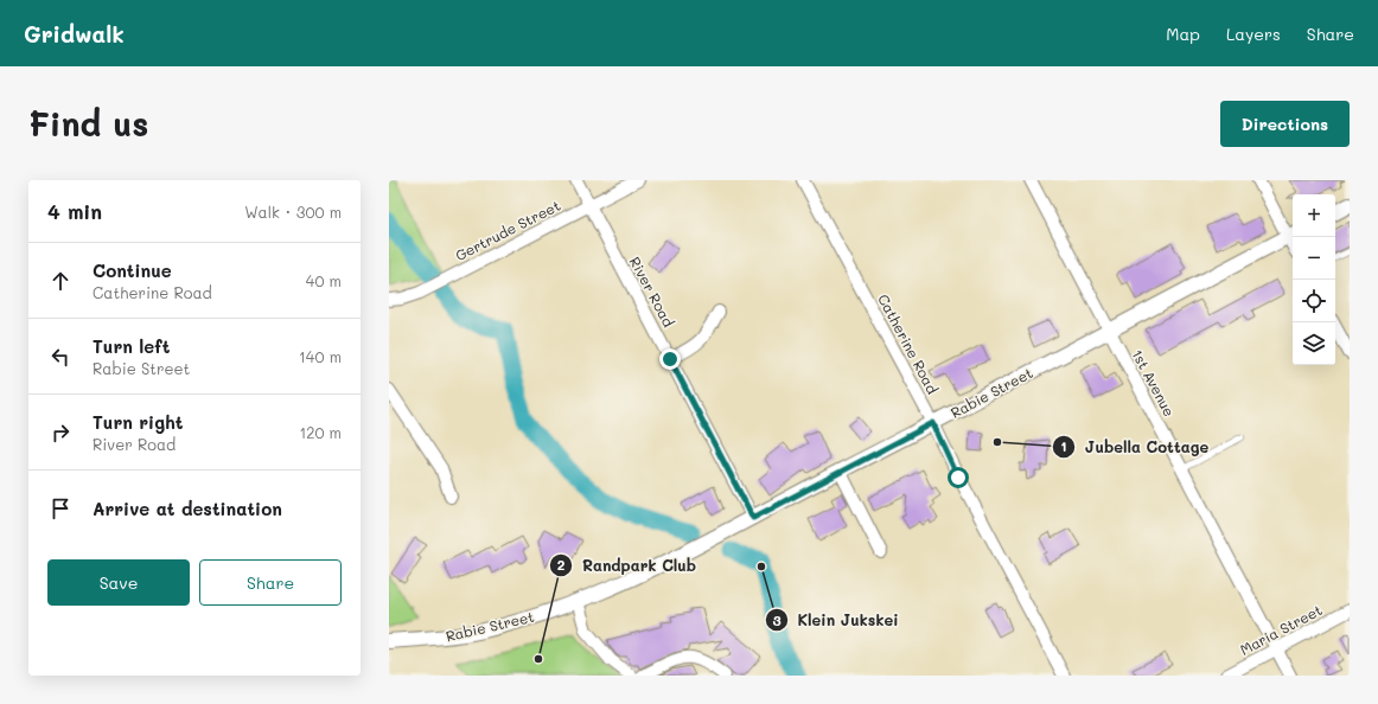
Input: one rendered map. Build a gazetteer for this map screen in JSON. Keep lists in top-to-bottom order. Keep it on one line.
{"streets":{"street":["Gertrude Street","River Road","Catherine Road","1st Avenue","Rabie Street","Maria Street"]},"crossings":[["Gertrude Street","River Road"],["River Road","Rabie Street"],["Catherine Road","Rabie Street"],["1st Avenue","Rabie Street"],["1st Avenue","Maria Street"]],"places":["Jubella Cottage","Klein Jukskei","Randpark Club"],"page":{"header":"Gridwalk","nav":["Map","Layers","Share"],"buttons":["Directions",["Save","Share"]],"title":"Find us","heading":["4 min","Walk · 300 m"],"map_buttons":["+","−"],"list":[["Continue","Catherine Road","40 m"],["Turn left","Rabie Street","140 m"],["Turn right","River Road","120 m"],"Arrive at destination"]}}
